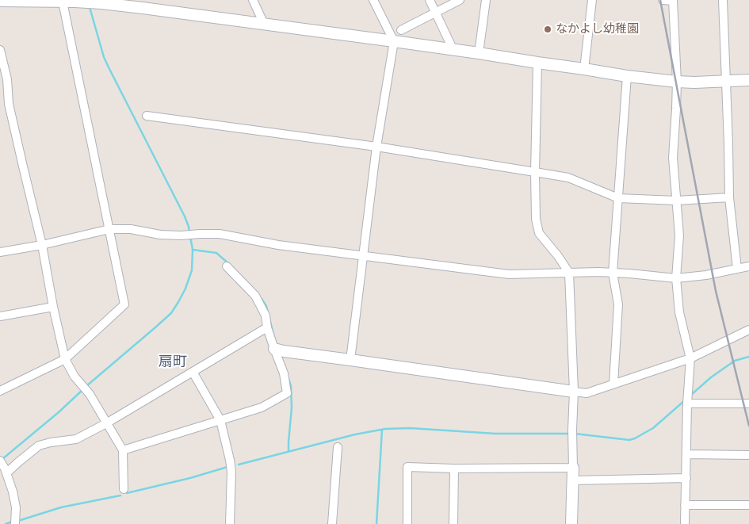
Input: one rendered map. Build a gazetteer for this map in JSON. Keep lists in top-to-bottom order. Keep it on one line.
{"districts":["扇町"],"places":["なかよし幼稚園"]}
